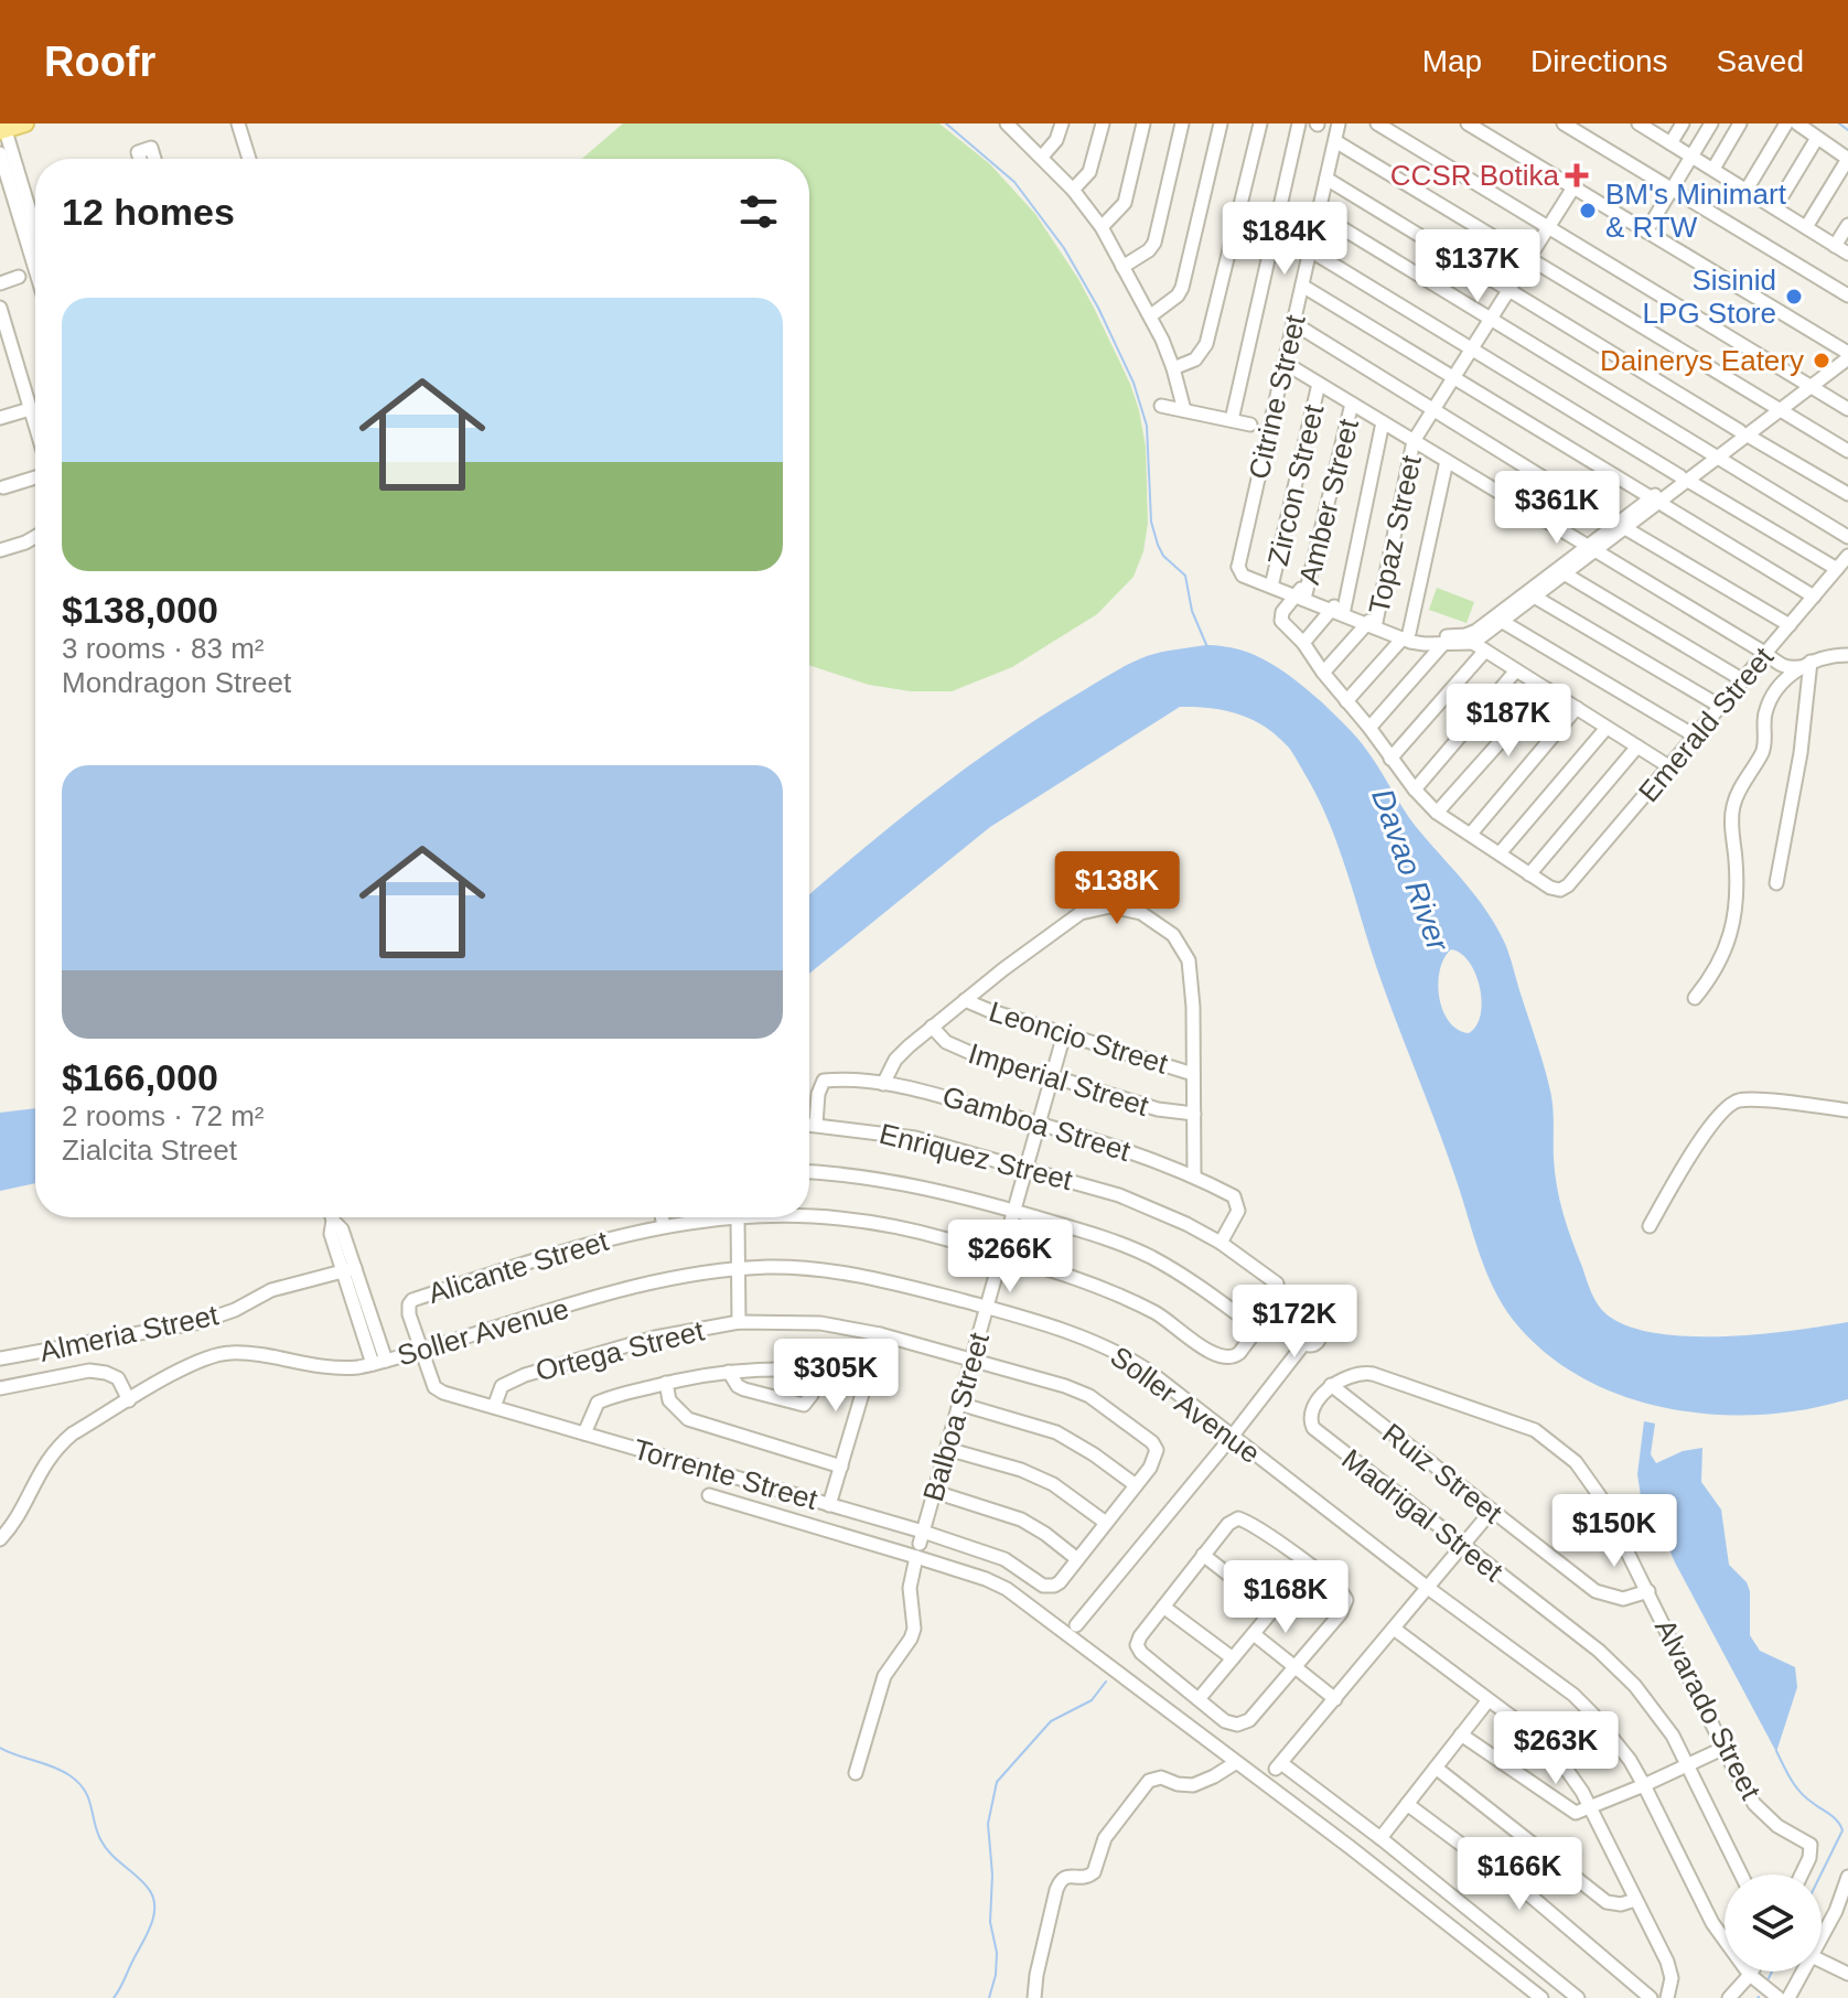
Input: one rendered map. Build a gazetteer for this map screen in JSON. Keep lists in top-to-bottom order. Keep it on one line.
{"streets":{"street":["Citrine Street","Zircon Street","Amber Street","Topaz Street","Emerald Street","Leoncio Street","Imperial Street","Gamboa Street","Enriquez Street","Alicante Street","Soller Avenue","Almeria Street","Ortega Street","Balboa Street","Ruiz Street","Torrente Street","Madrigal Street","Alvarado Street"]},"crossings":[["Citrine Street","Zircon Street"],["Leoncio Street","Balboa Street"],["Imperial Street","Balboa Street"],["Gamboa Street","Enriquez Street"],["Gamboa Street","Balboa Street"],["Enriquez Street","Alicante Street"],["Enriquez Street","Balboa Street"],["Alicante Street","Soller Avenue"],["Alicante Street","Balboa Street"],["Alicante Street","Torrente Street"],["Soller Avenue","Balboa Street"],["Soller Avenue","Torrente Street"],["Ortega Street","Balboa Street"],["Ortega Street","Torrente Street"],["Balboa Street","Torrente Street"],["Ruiz Street","Madrigal Street"],["Ruiz Street","Alvarado Street"],["Madrigal Street","Alvarado Street"]],"water":["Davao River"],"places":{"health":["CCSR Botika"],"other":["BM's Minimart & RTW","Sisinid LPG Store","Dainerys Eatery"]},"page":{"header":"Roofr","nav":["Map","Directions","Saved"],"heading":"12 homes","price":["$184K","$137K","$361K","$187K","$138K","$266K","$172K","$305K","$150K","$168K","$263K","$166K"],"list":[{"name":"$138,000","note":"3 rooms · 83 m² · Mondragon Street"},{"name":"$166,000","note":"2 rooms · 72 m² · Zialcita Street"}]}}
